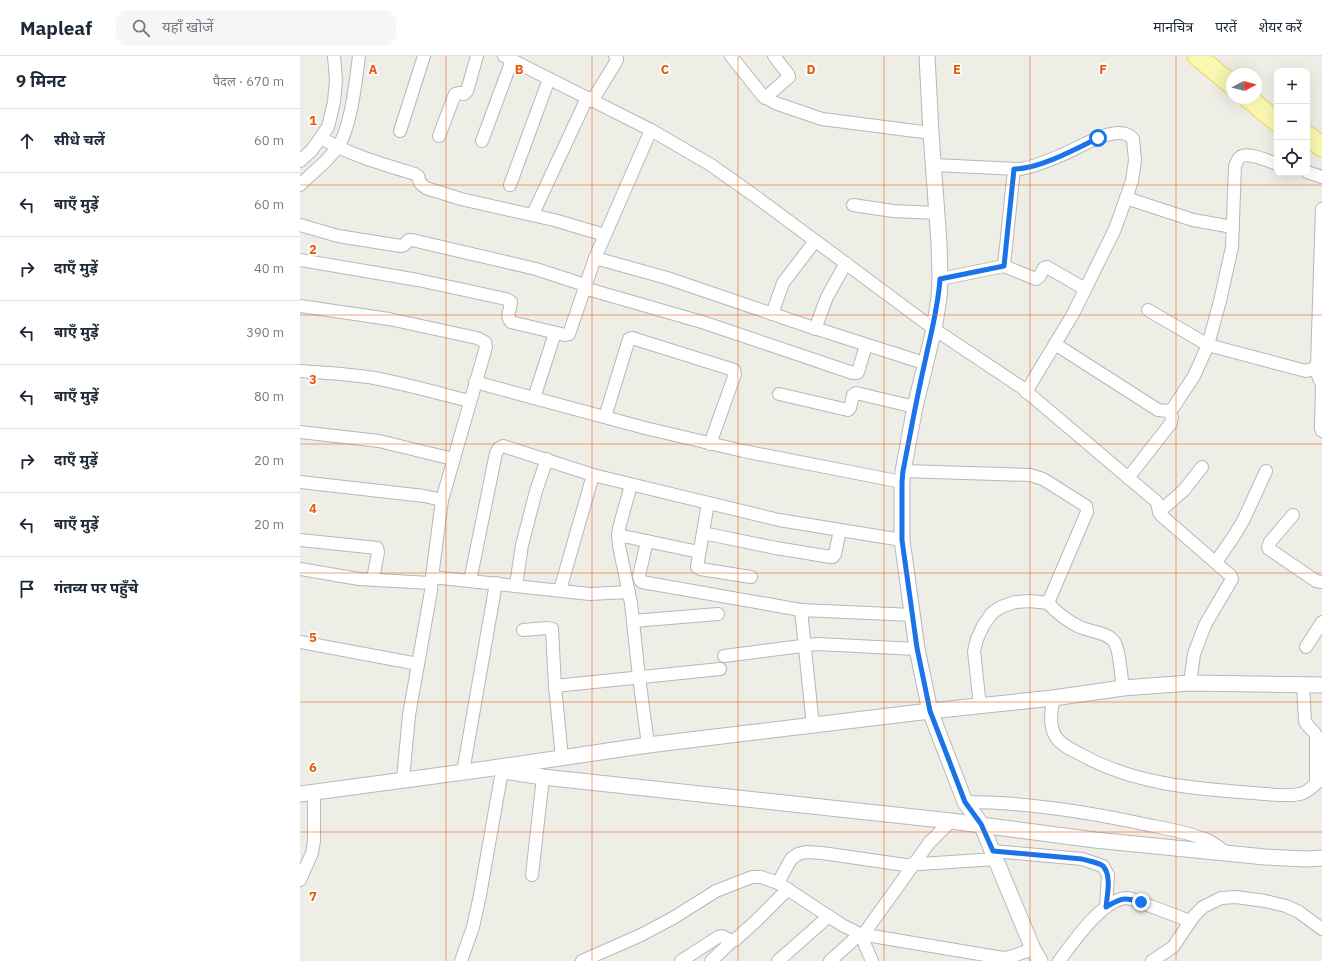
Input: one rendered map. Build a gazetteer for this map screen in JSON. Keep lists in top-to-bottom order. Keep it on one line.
{"north":"right","page":{"header":"Mapleaf","search":"यहाँ खोजें","nav":["मानचित्र","परतें","शेयर करें"],"heading":["9 मिनट","पैदल · 670 m"],"map_buttons":["+","−"],"list":[["सीधे चलें","60 m"],["बाएँ मुड़ें","60 m"],["दाएँ मुड़ें","40 m"],["बाएँ मुड़ें","390 m"],["बाएँ मुड़ें","80 m"],["दाएँ मुड़ें","20 m"],["बाएँ मुड़ें","20 m"],"गंतव्य पर पहुँचे"]},"grid":{"columns":["A","B","C","D","E","F"],"rows":["1","2","3","4","5","6","7"]}}
